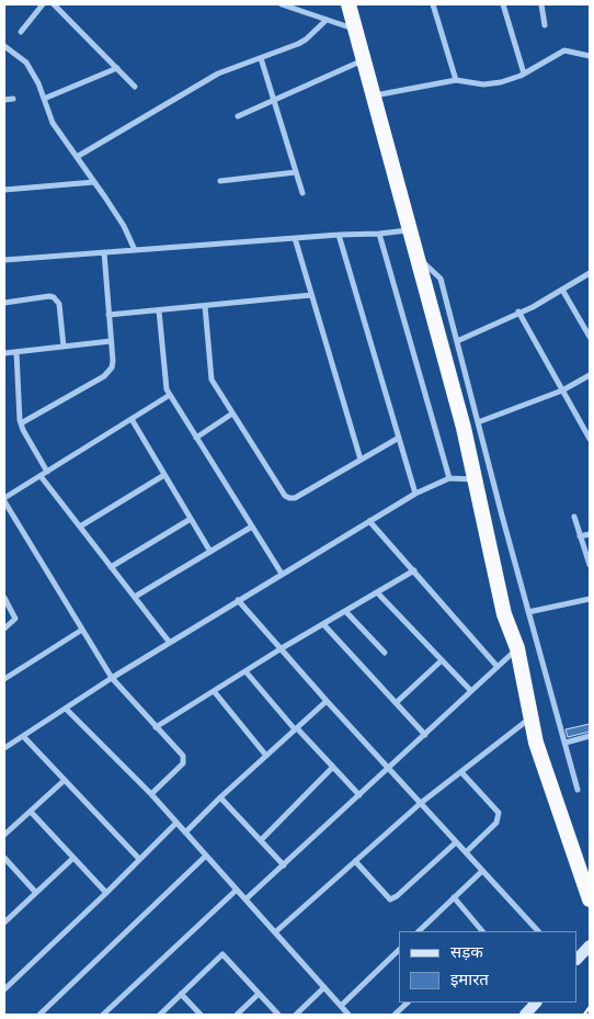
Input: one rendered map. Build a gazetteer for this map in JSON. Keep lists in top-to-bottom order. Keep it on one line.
{"legend":["सड़क","इमारत"]}
